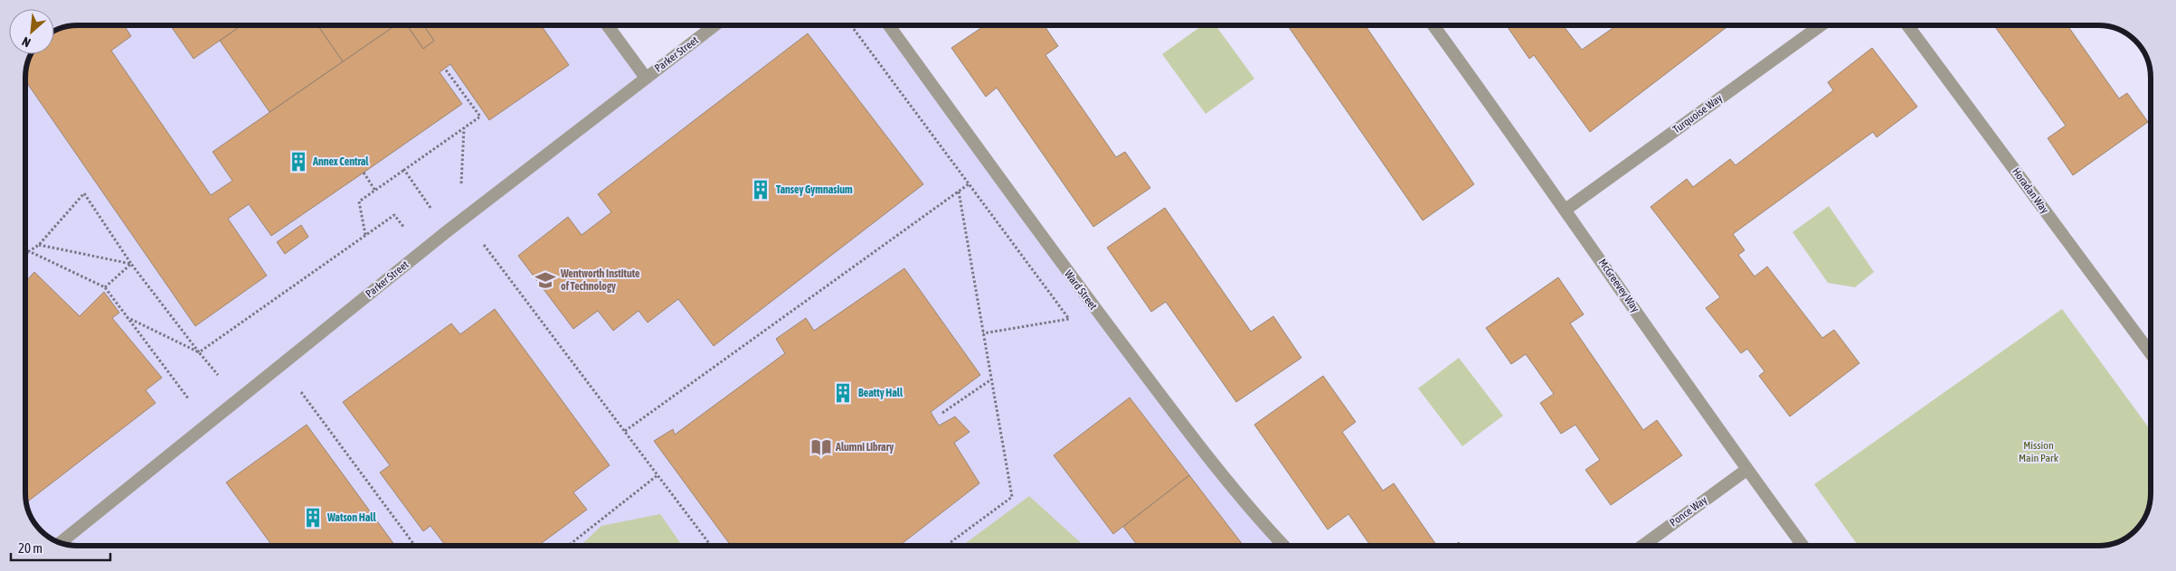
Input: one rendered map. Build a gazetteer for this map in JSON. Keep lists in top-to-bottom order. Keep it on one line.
{"streets":{"street":["Parker Street","Turquoise Way","Horadan Way","McGreevey Way","Ward Street","Ponce Way"]},"crossings":[["Turquoise Way","McGreevey Way"],["McGreevey Way","Ponce Way"]],"parks":["Mission Main Park"],"places":{"building":["Annex Central","Tansey Gymnasium","Beatty Hall","Watson Hall"],"school or university":["Wentworth Institute of Technology"],"library":["Alumni Library"]},"scale_bar":"20 m","north":"bottom left"}
